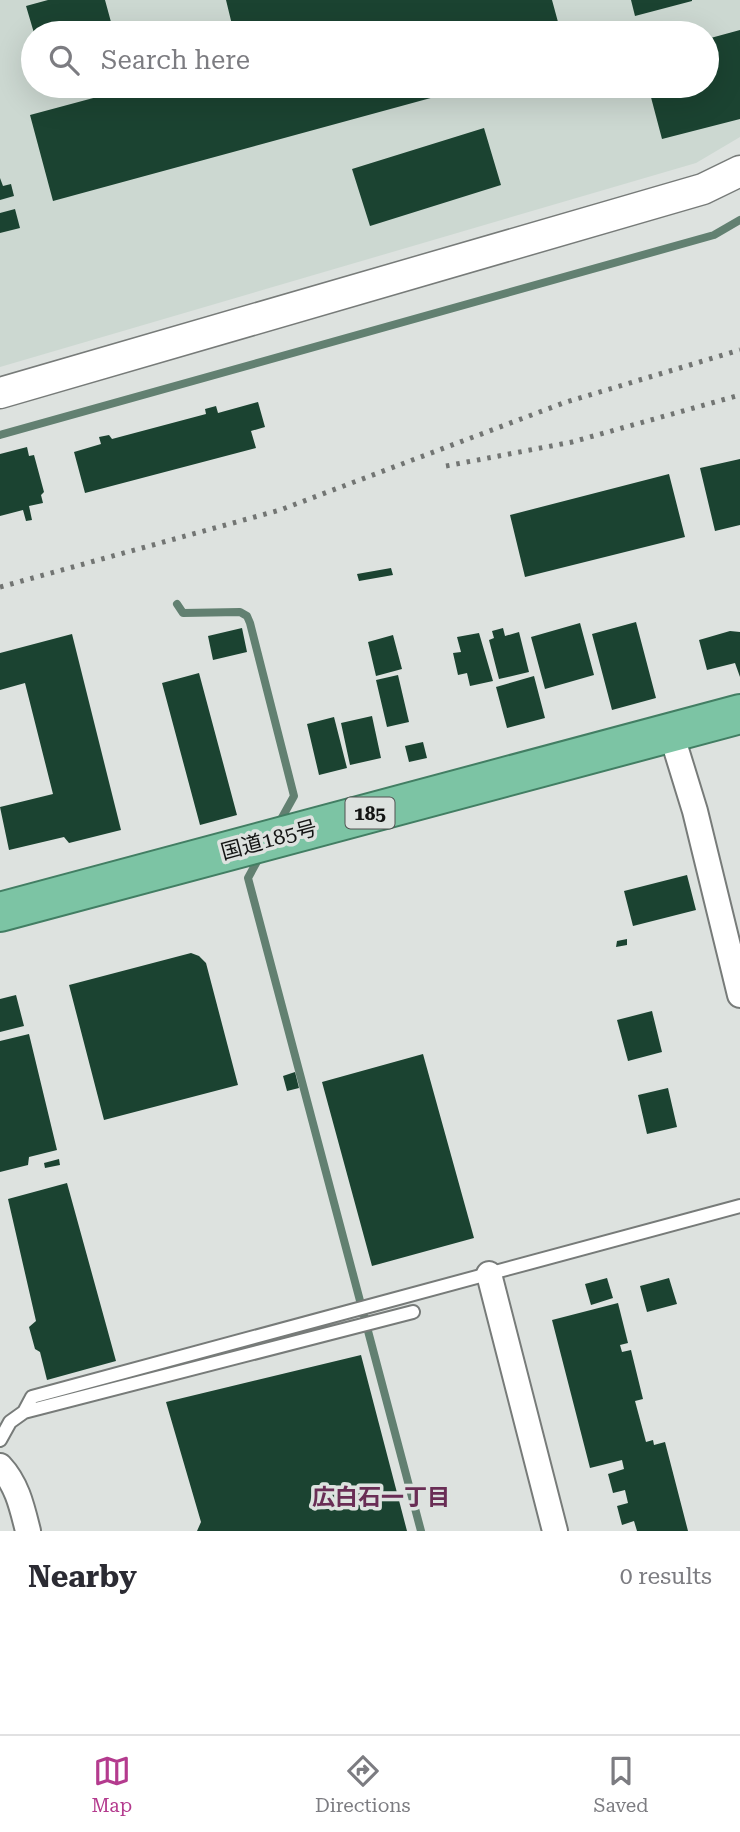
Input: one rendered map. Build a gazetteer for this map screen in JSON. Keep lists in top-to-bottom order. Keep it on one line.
{"streets":{"highway":["185","国道185号"]},"districts":["広白石一丁目"],"page":{"search":"Search here","heading":["Nearby","0 results"],"nav":["Map","Directions","Saved"]}}
